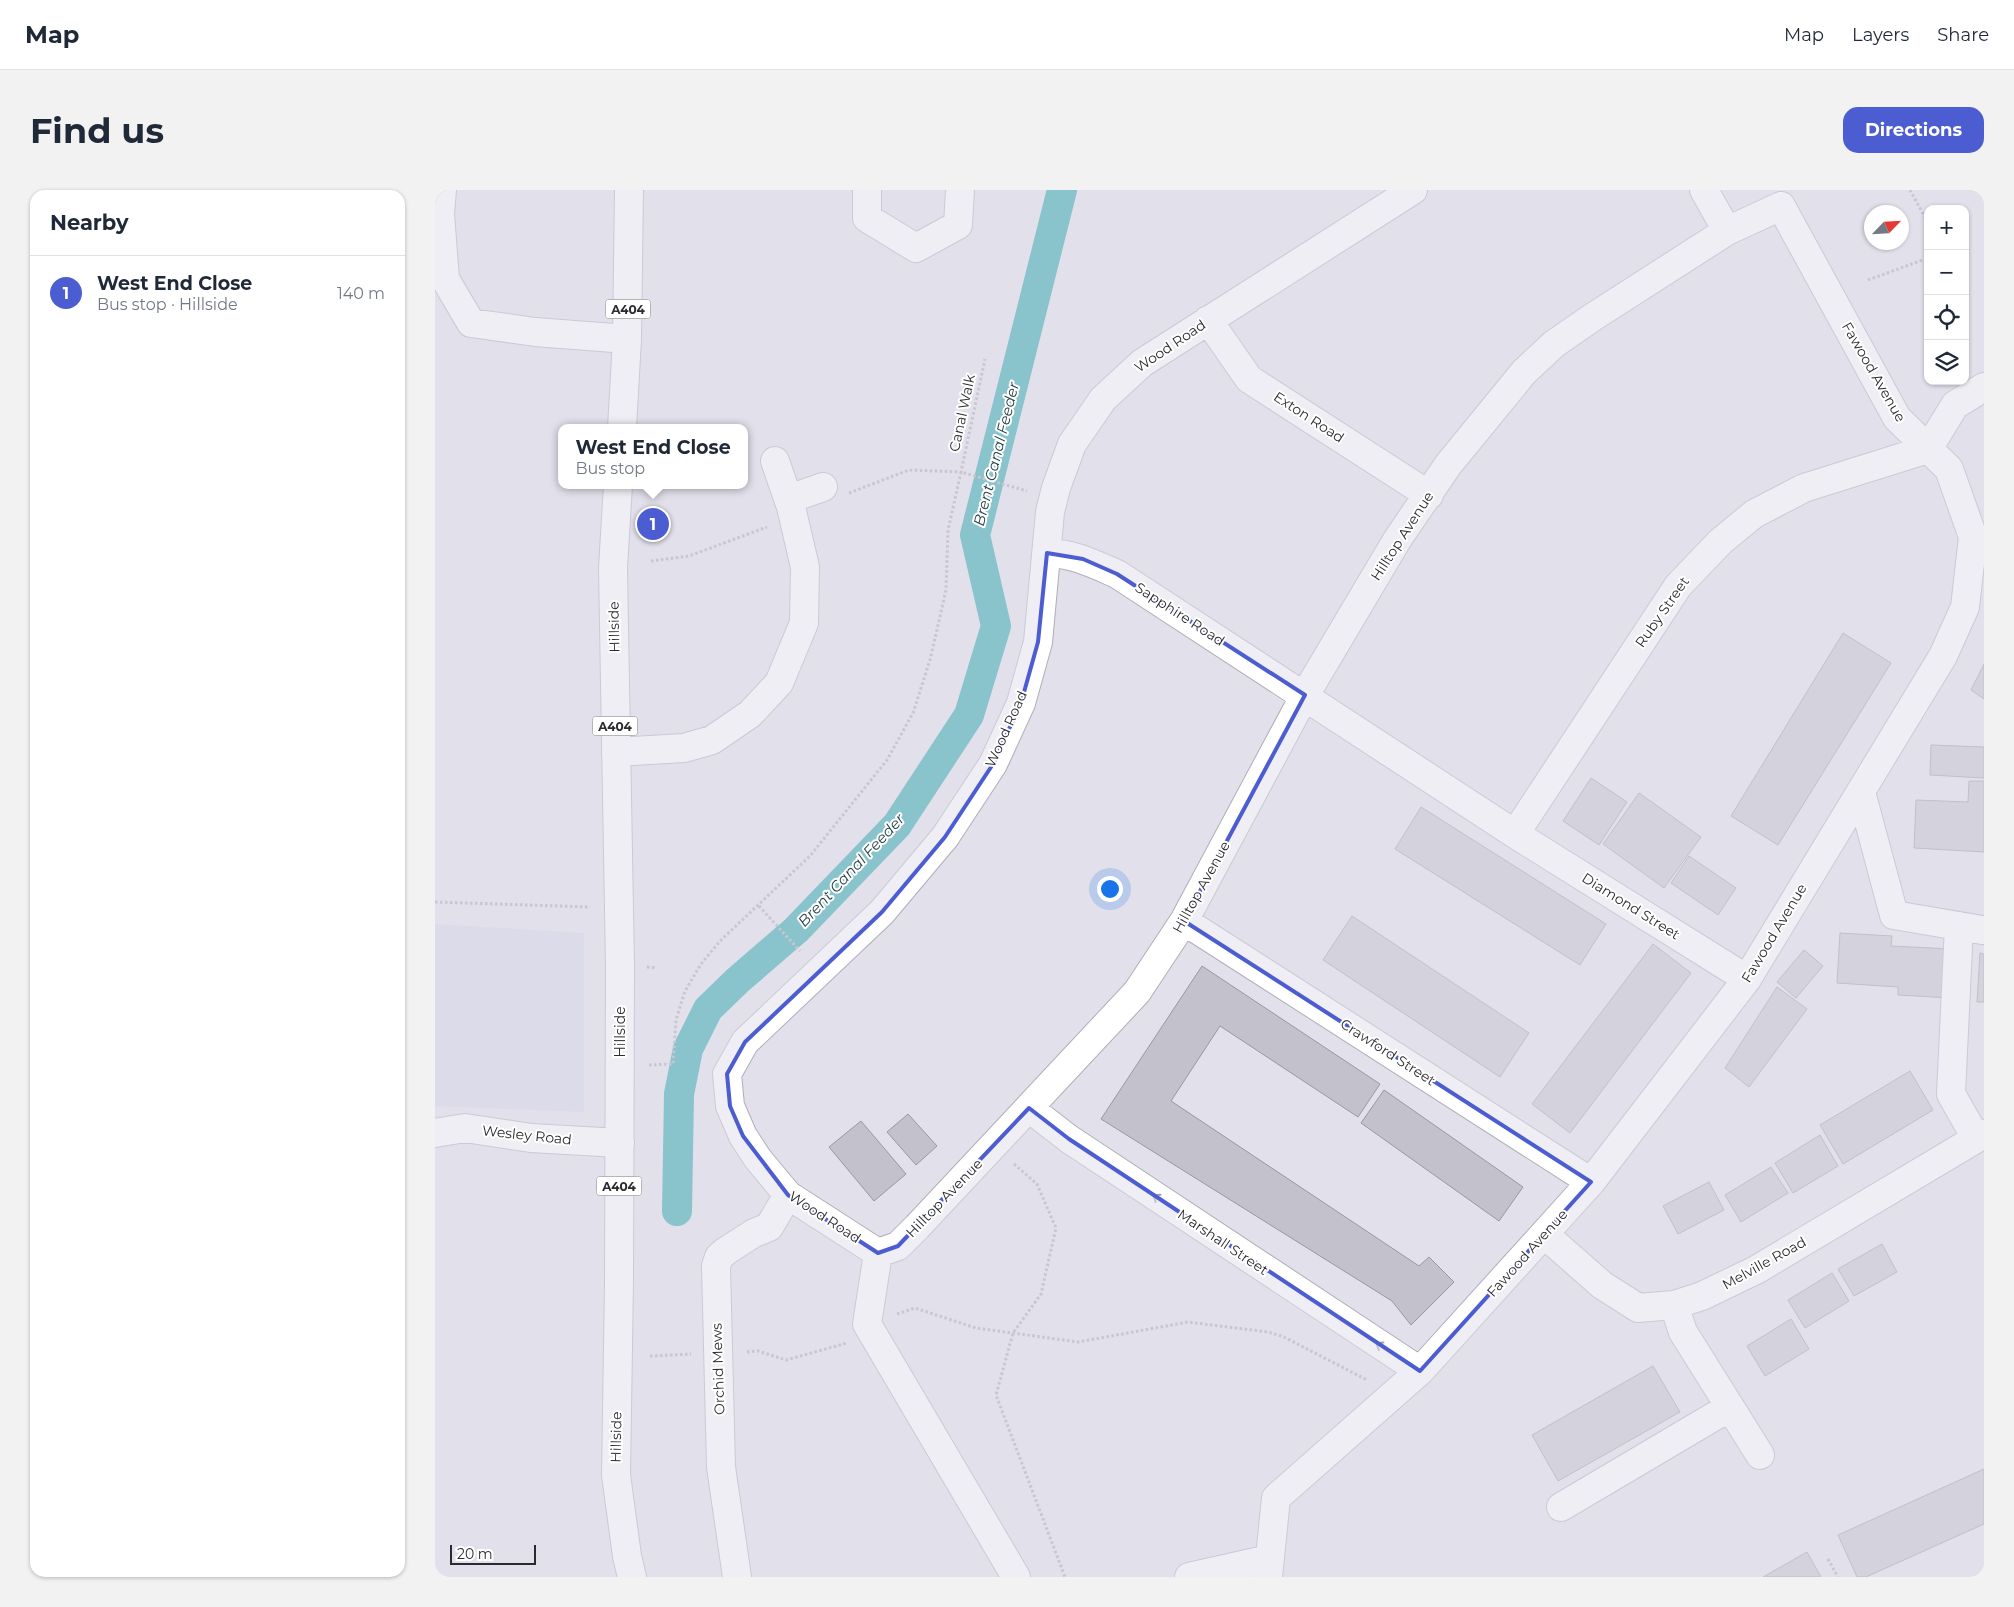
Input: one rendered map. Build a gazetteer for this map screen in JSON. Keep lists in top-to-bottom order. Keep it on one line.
{"streets":{"street":["A404","Wood Road","Fawood Avenue","Exton Road","Hilltop Avenue","Ruby Street","Sapphire Road","Hillside","Diamond Street","Crawford Street","Wesley Road","Marshall Street","Melville Road","Orchid Mews"],"path":["Canal Walk"]},"crossings":[["Wood Road","Exton Road"],["Wood Road","Hilltop Avenue"],["Wood Road","Sapphire Road"],["Wood Road","Orchid Mews"],["Fawood Avenue","Hilltop Avenue"],["Fawood Avenue","Ruby Street"],["Fawood Avenue","Diamond Street"],["Fawood Avenue","Crawford Street"],["Fawood Avenue","Marshall Street"],["Fawood Avenue","Melville Road"],["Exton Road","Hilltop Avenue"],["Hilltop Avenue","Sapphire Road"],["Hilltop Avenue","Diamond Street"],["Hilltop Avenue","Crawford Street"],["Hilltop Avenue","Marshall Street"],["Ruby Street","Diamond Street"],["Sapphire Road","Diamond Street"],["Hillside","Wesley Road"]],"one_way":["Marshall Street"],"water":["Brent Canal Feeder"],"scale_bar":"20 m","north":"top right","page":{"header":"Map","nav":["Map","Layers","Share"],"buttons":"Directions","title":"Find us","heading":"Nearby","map_buttons":["+","−"],"list":[{"mark":"1","name":"West End Close","note":"Bus stop · Hillside","value":"140 m"}],"popup":["West End Close","Bus stop"],"pins":"1","scale":"20 m"}}
